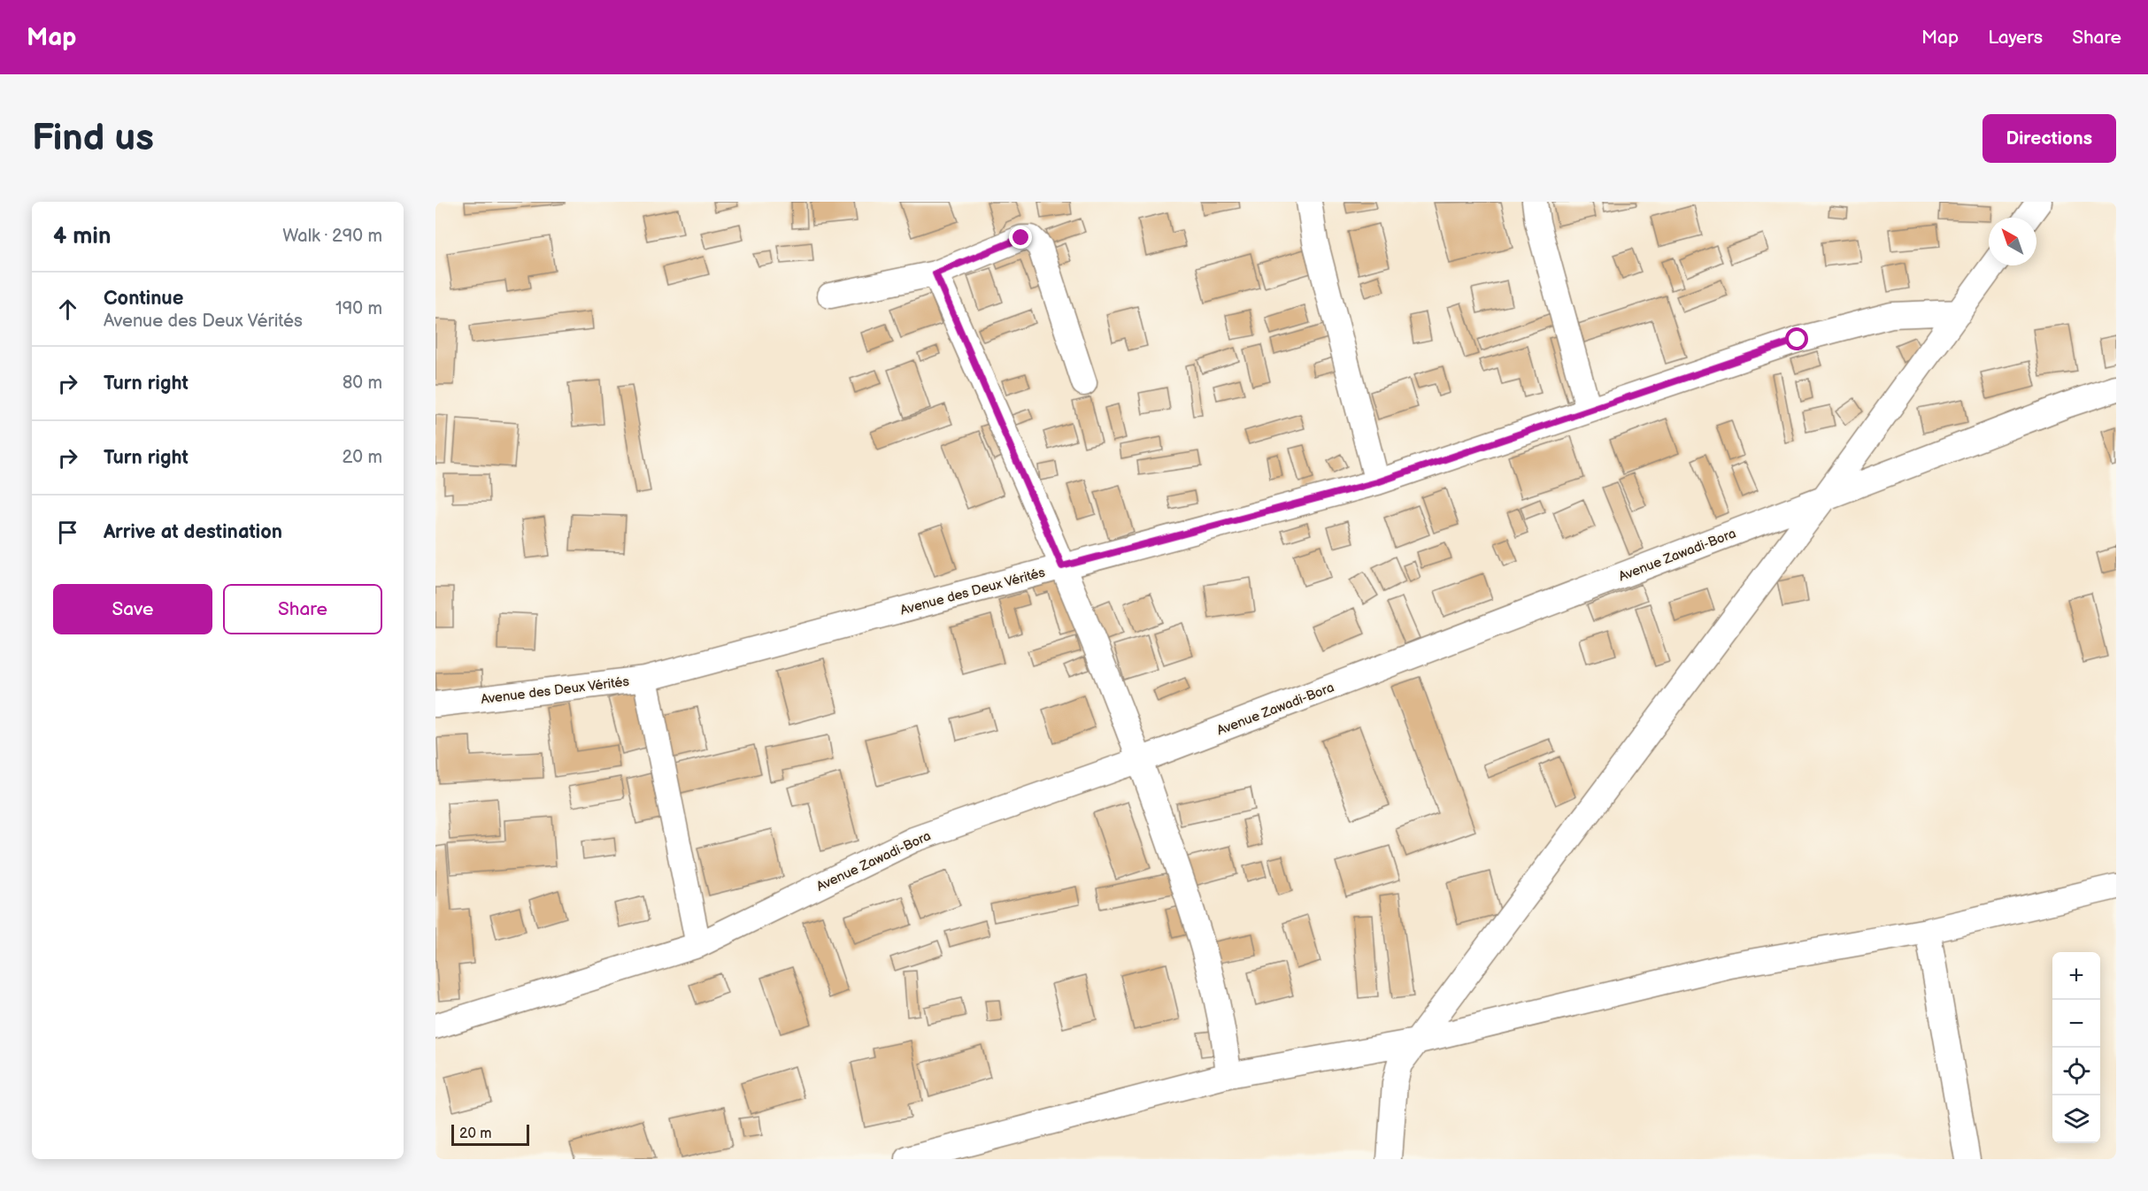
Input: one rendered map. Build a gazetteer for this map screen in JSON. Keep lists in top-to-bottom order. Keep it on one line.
{"streets":{"street":["Avenue Zawadi-Bora","Avenue des Deux Vérités"]},"scale_bar":"20 m","north":"top left","page":{"header":"Map","nav":["Map","Layers","Share"],"buttons":["Directions",["Save","Share"]],"title":"Find us","heading":["4 min","Walk · 290 m"],"list":[["Continue","Avenue des Deux Vérités","190 m"],["Turn right","80 m"],["Turn right","20 m"],"Arrive at destination"],"map_buttons":["+","−"],"scale":"20 m"}}
